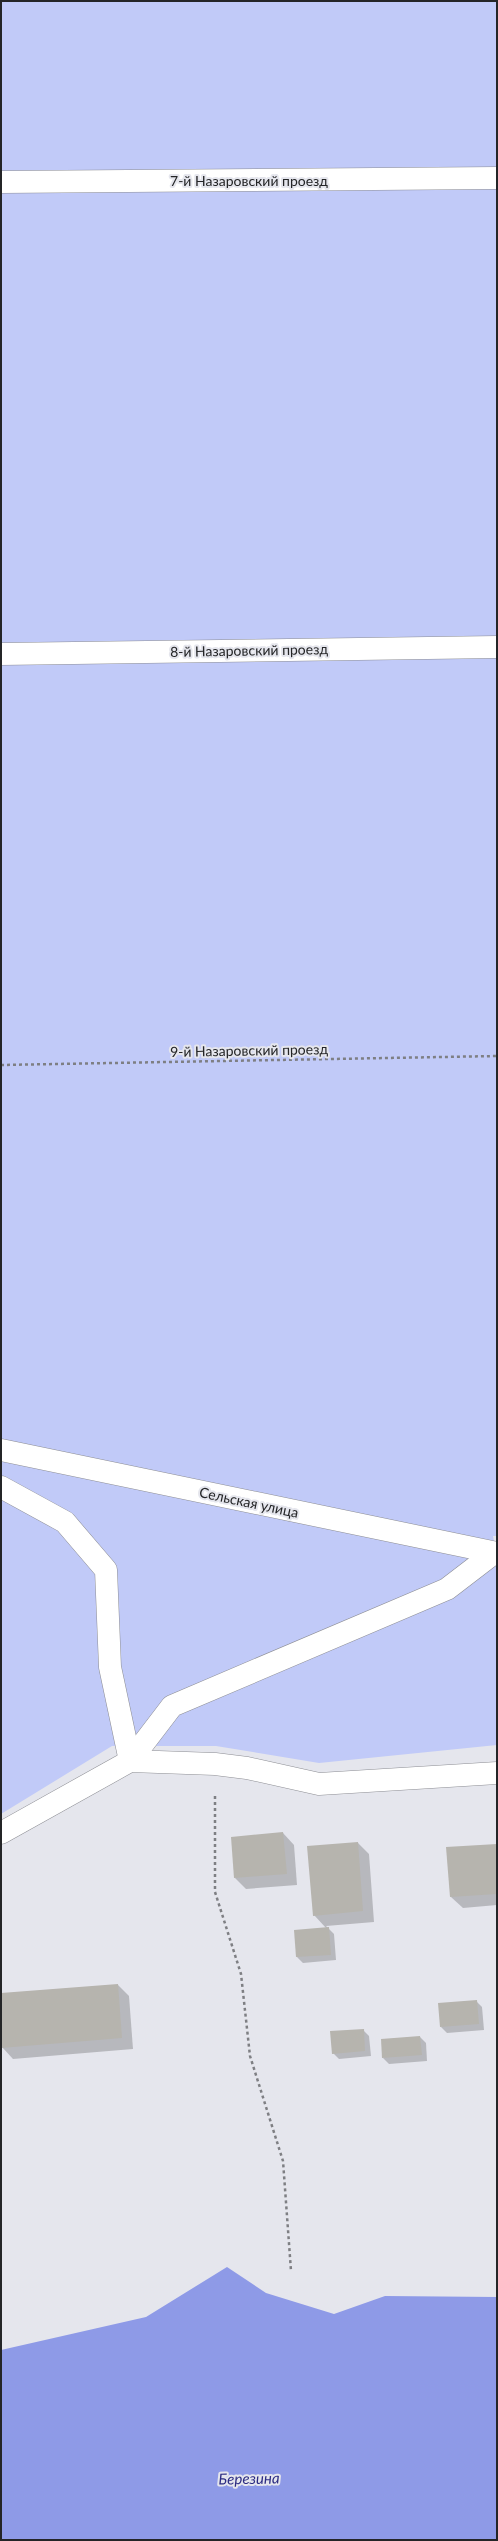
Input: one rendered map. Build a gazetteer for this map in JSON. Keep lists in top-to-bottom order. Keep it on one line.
{"streets":{"street":["7-й Назаровский проезд","8-й Назаровский проезд","Сельская улица"],"path":["9-й Назаровский проезд"]},"water":["Березина"]}
